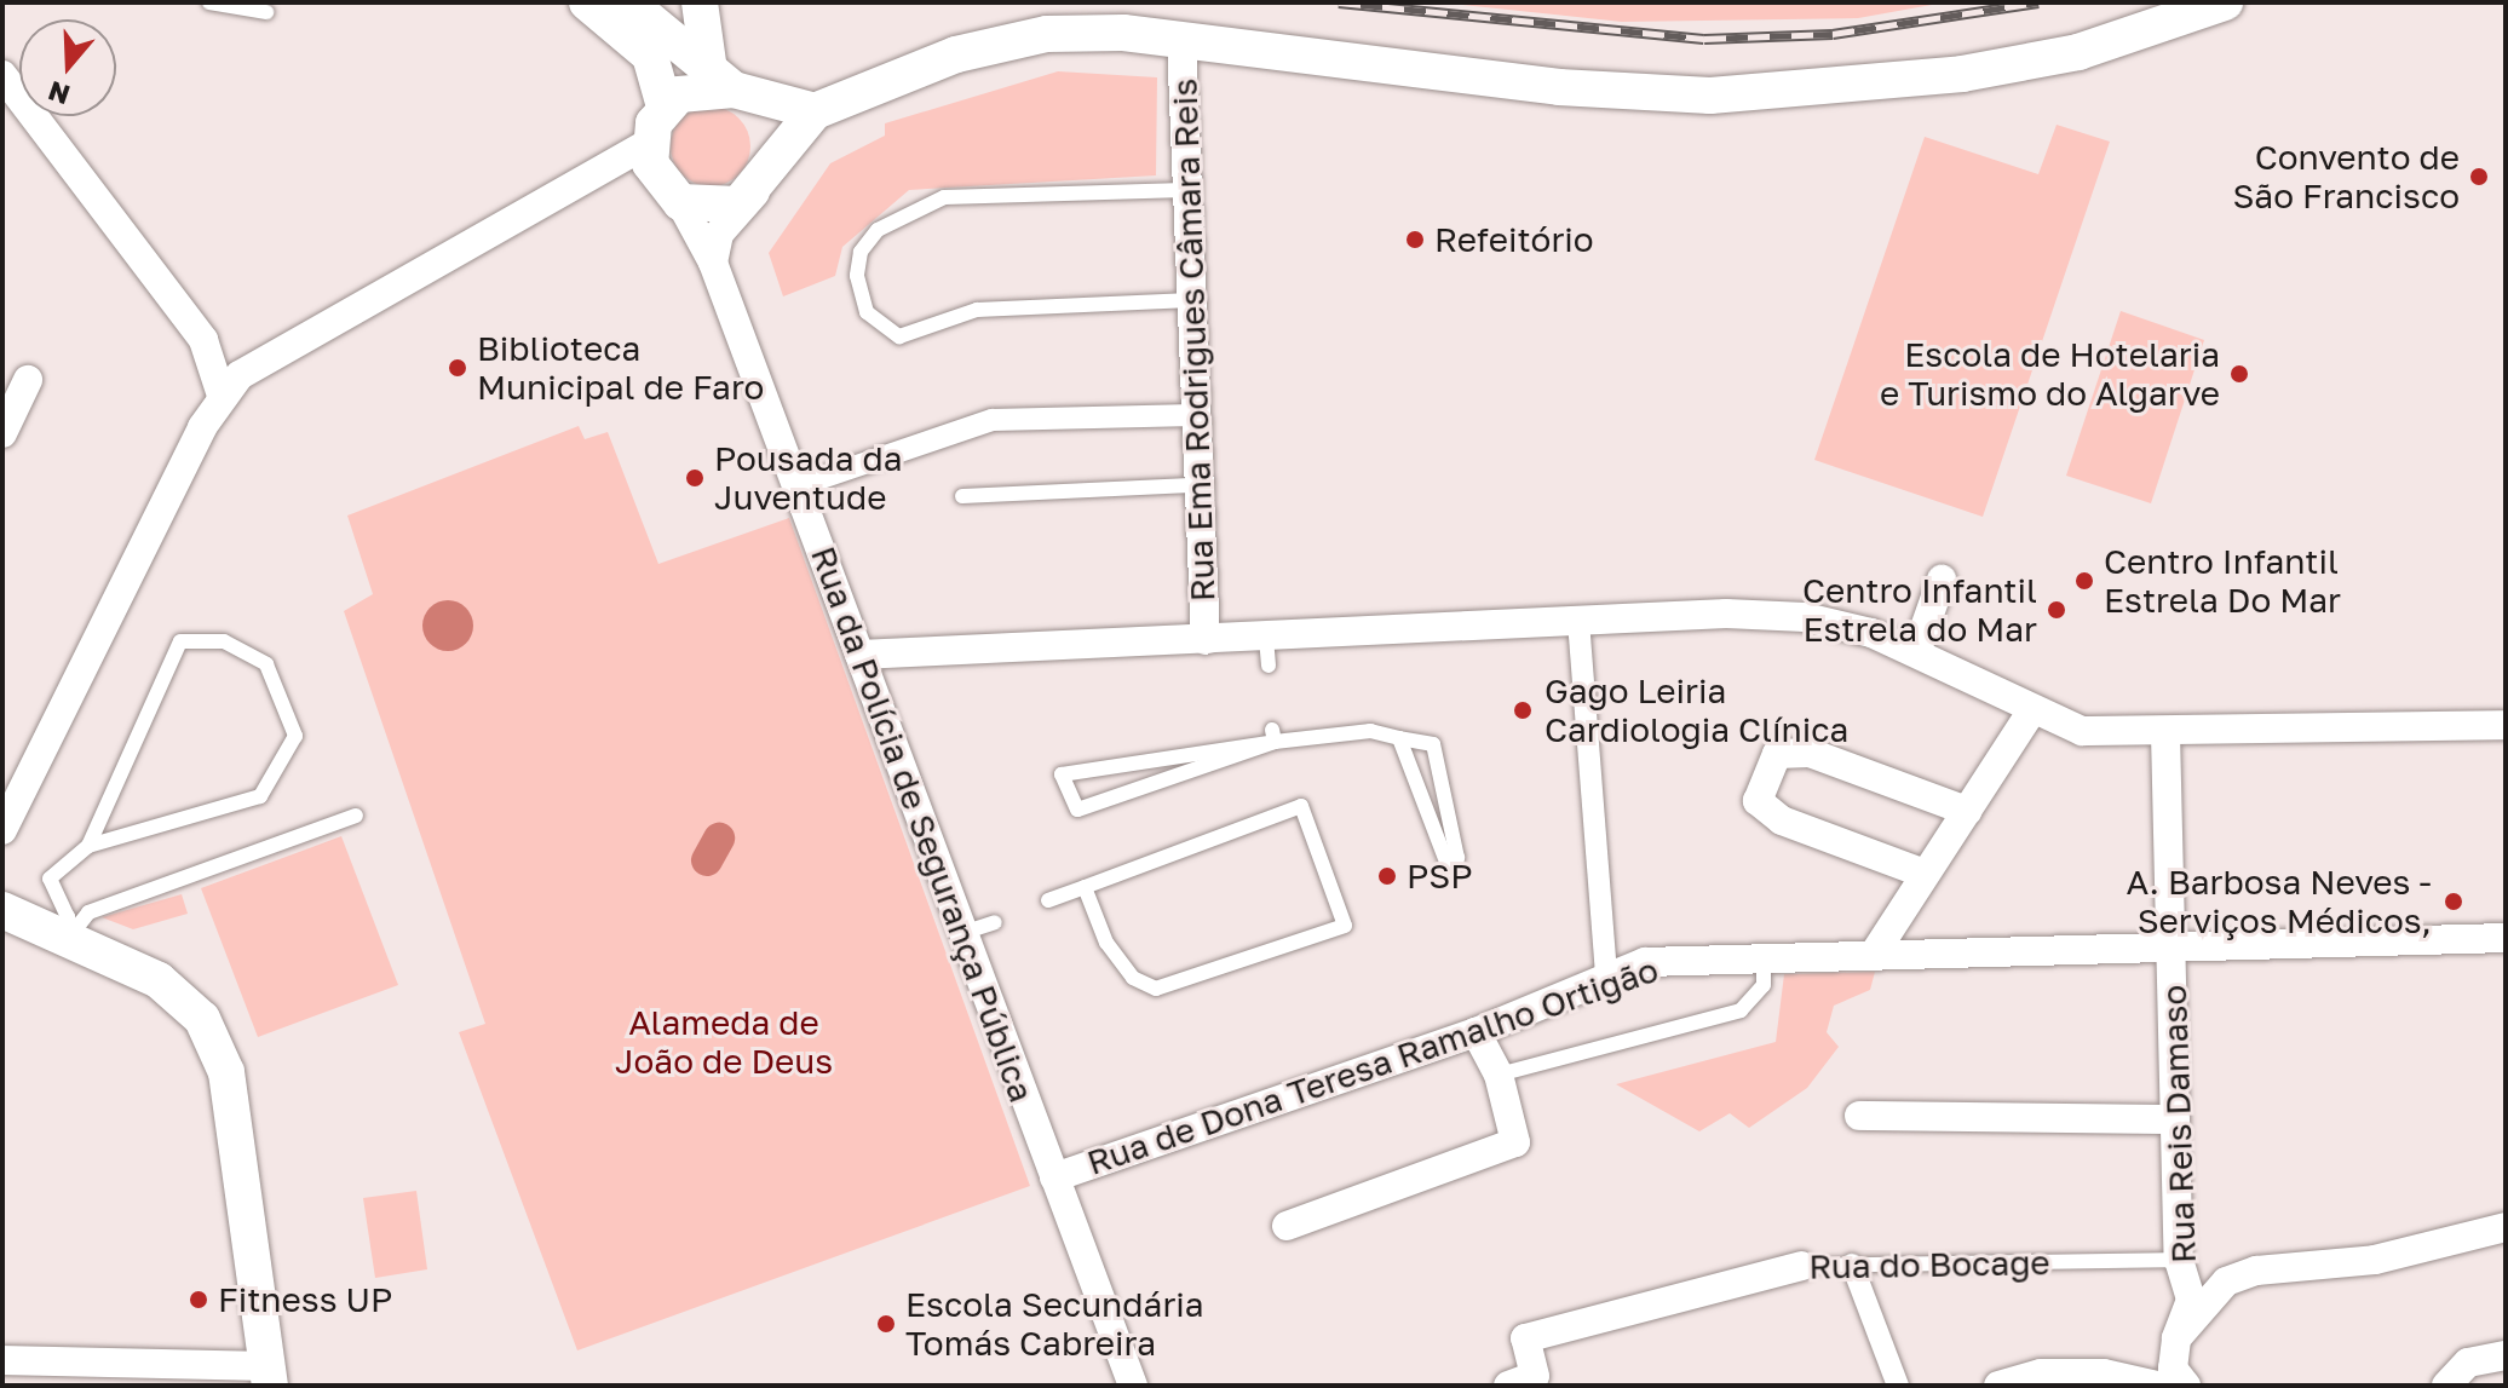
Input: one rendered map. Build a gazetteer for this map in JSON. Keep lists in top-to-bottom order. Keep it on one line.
{"streets":{"street":["Rua Ema Rodrigues Câmara Reis","Rua da Polícia de Segurança Pública","Rua de Dona Teresa Ramalho Ortigão","Rua Reis Damaso","Rua do Bocage"]},"crossings":[["Rua da Polícia de Segurança Pública","Rua de Dona Teresa Ramalho Ortigão"],["Rua de Dona Teresa Ramalho Ortigão","Rua Reis Damaso"],["Rua Reis Damaso","Rua do Bocage"]],"parks":["Alameda de João de Deus"],"places":["Convento de São Francisco","Refeitório","Biblioteca Municipal de Faro","Escola de Hotelaria e Turismo do Algarve","Pousada da Juventude","Centro Infantil Estrela Do Mar","Centro Infantil Estrela do Mar","Gago Leiria Cardiologia Clínica","PSP","A. Barbosa Neves - Serviços Médicos,","Fitness UP","Escola Secundária Tomás Cabreira"],"north":"bottom"}
